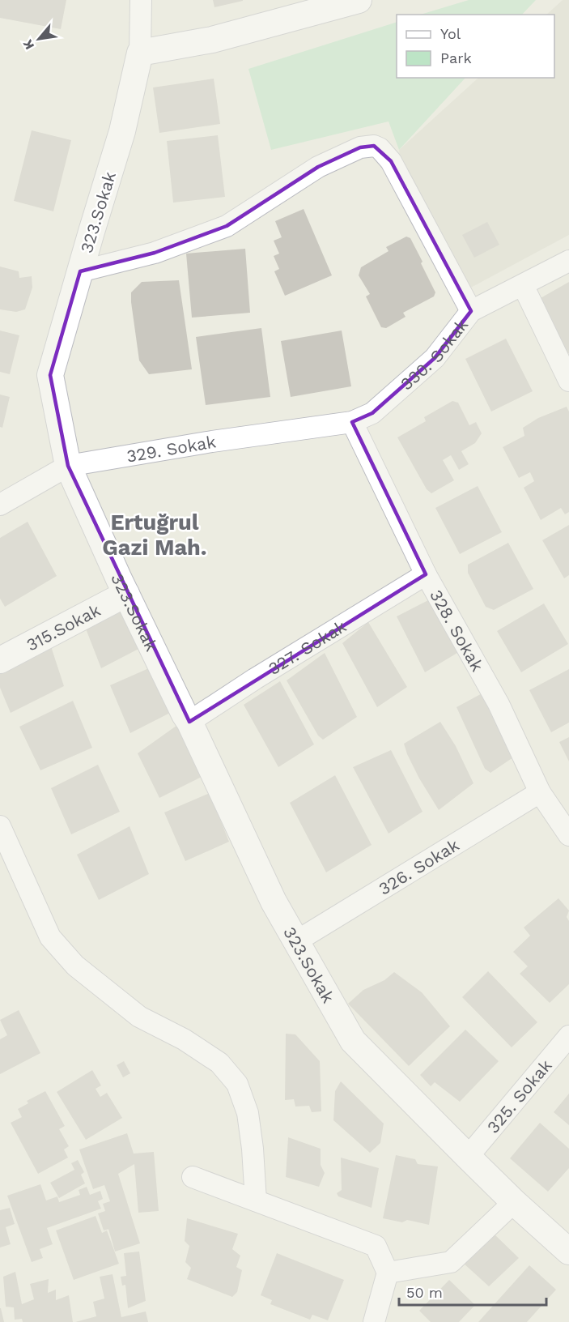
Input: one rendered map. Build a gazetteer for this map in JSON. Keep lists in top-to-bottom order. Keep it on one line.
{"streets":{"street":["323.Sokak","330. Sokak","329. Sokak","315.Sokak","328. Sokak","327. Sokak","326. Sokak","325. Sokak"]},"crossings":[["323.Sokak","329. Sokak"],["323.Sokak","315.Sokak"],["323.Sokak","327. Sokak"],["323.Sokak","326. Sokak"],["323.Sokak","325. Sokak"],["330. Sokak","329. Sokak"],["330. Sokak","328. Sokak"],["329. Sokak","328. Sokak"],["328. Sokak","327. Sokak"],["328. Sokak","326. Sokak"]],"districts":["Ertuğrul Gazi Mah."],"legend":["Yol","Park"],"scale_bar":"50 m","north":"bottom left"}
